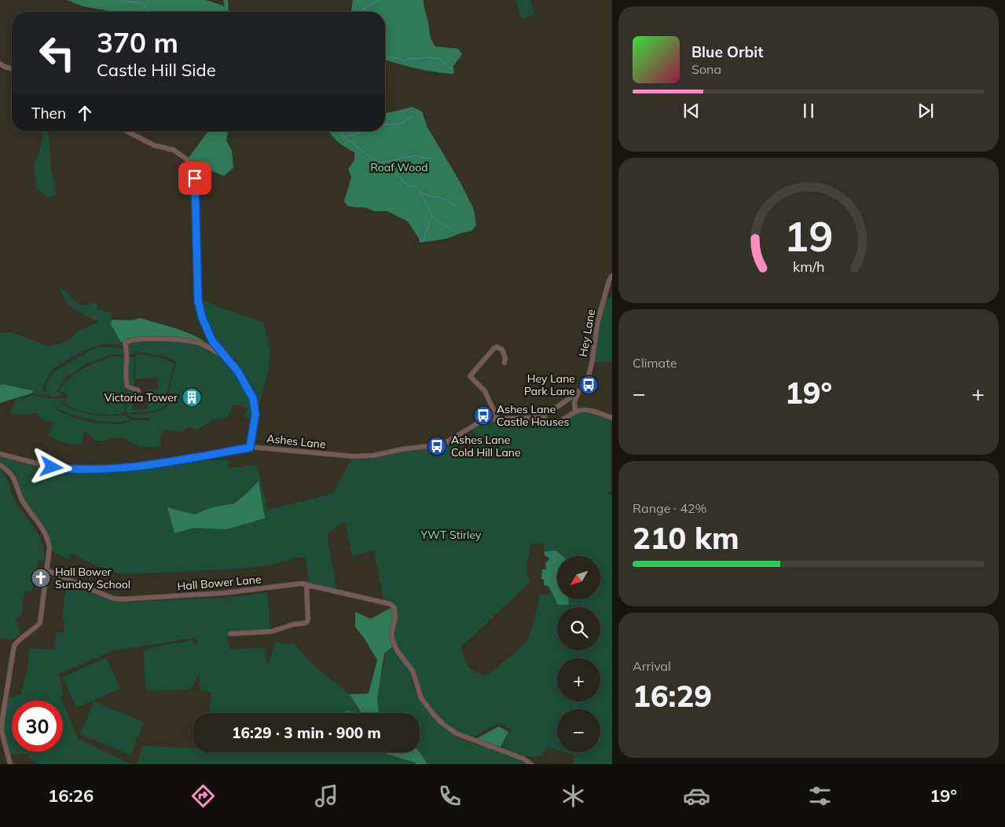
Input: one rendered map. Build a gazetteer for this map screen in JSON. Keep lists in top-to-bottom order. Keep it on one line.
{"streets":{"street":["Hey Lane","Ashes Lane","Hall Bower Lane"]},"crossings":[["Hey Lane","Ashes Lane"]],"parks":["Roaf Wood","YWT Stirley"],"places":{"bus stop":["Hey Lane Park Lane","Ashes Lane Castle Houses","Ashes Lane Cold Hill Lane"],"building":["Victoria Tower"],"church":["Hall Bower Sunday School"]},"north":"bottom left","page":{"turn":["370 m","Castle Hill Side"],"song":["Blue Orbit","Sona"],"then":"Then","tile":["Climate",["Range · 42%","210 km"],["Arrival","16:29"]],"heat":["−","19°","+"],"map_buttons":["+","−"],"limit":"30","trip":"16:29 · 3 min · 900 m","tabs":["16:26","19°"],"gauge":["19","km/h"]}}
